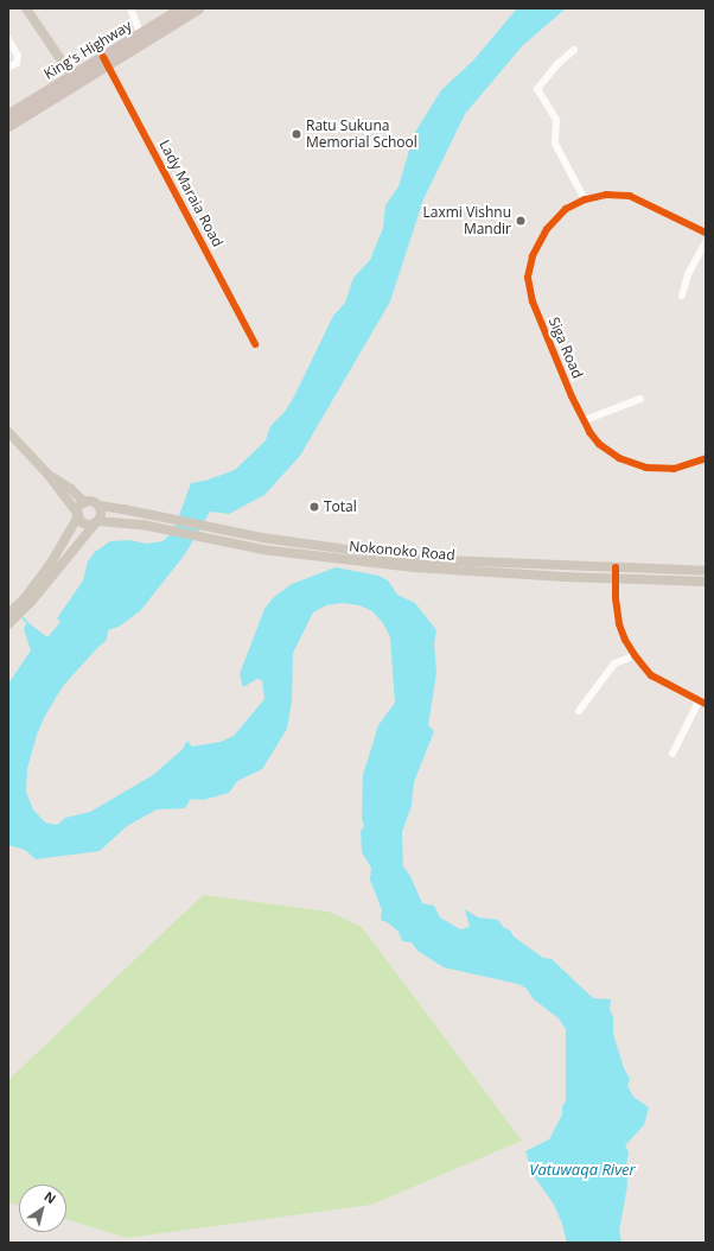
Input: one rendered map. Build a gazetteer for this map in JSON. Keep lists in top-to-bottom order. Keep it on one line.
{"streets":{"highway":["King's Highway"],"main road":["Nokonoko Road"],"street":["Lady Maraia Road","Siga Road"]},"crossings":[["King's Highway","Lady Maraia Road"]],"water":["Vatuwaqa River"],"places":["Ratu Sukuna Memorial School","Laxmi Vishnu Mandir","Total"],"north":"top right"}
